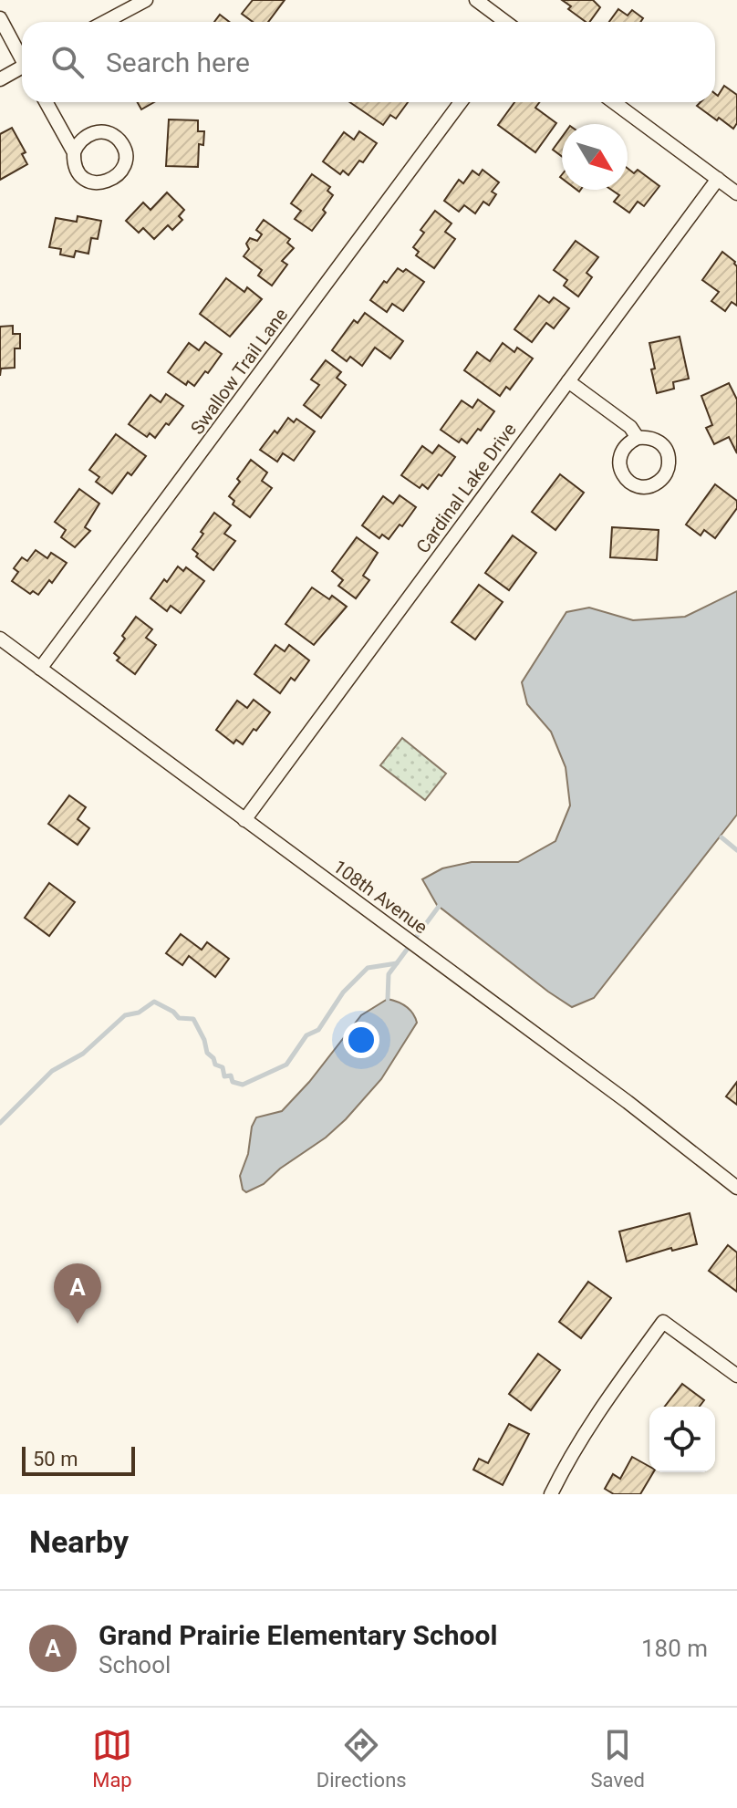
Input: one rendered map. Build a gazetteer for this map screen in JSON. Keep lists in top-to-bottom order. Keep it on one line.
{"streets":{"street":["Swallow Trail Lane","Cardinal Lake Drive","108th Avenue"]},"crossings":[["Swallow Trail Lane","108th Avenue"],["Cardinal Lake Drive","108th Avenue"]],"scale_bar":"50 m","north":"bottom right","page":{"search":"Search here","pins":"A","scale":"50 m","heading":"Nearby","list":[{"mark":"A","name":"Grand Prairie Elementary School","note":"School","value":"180 m"}],"nav":["Map","Directions","Saved"]}}
